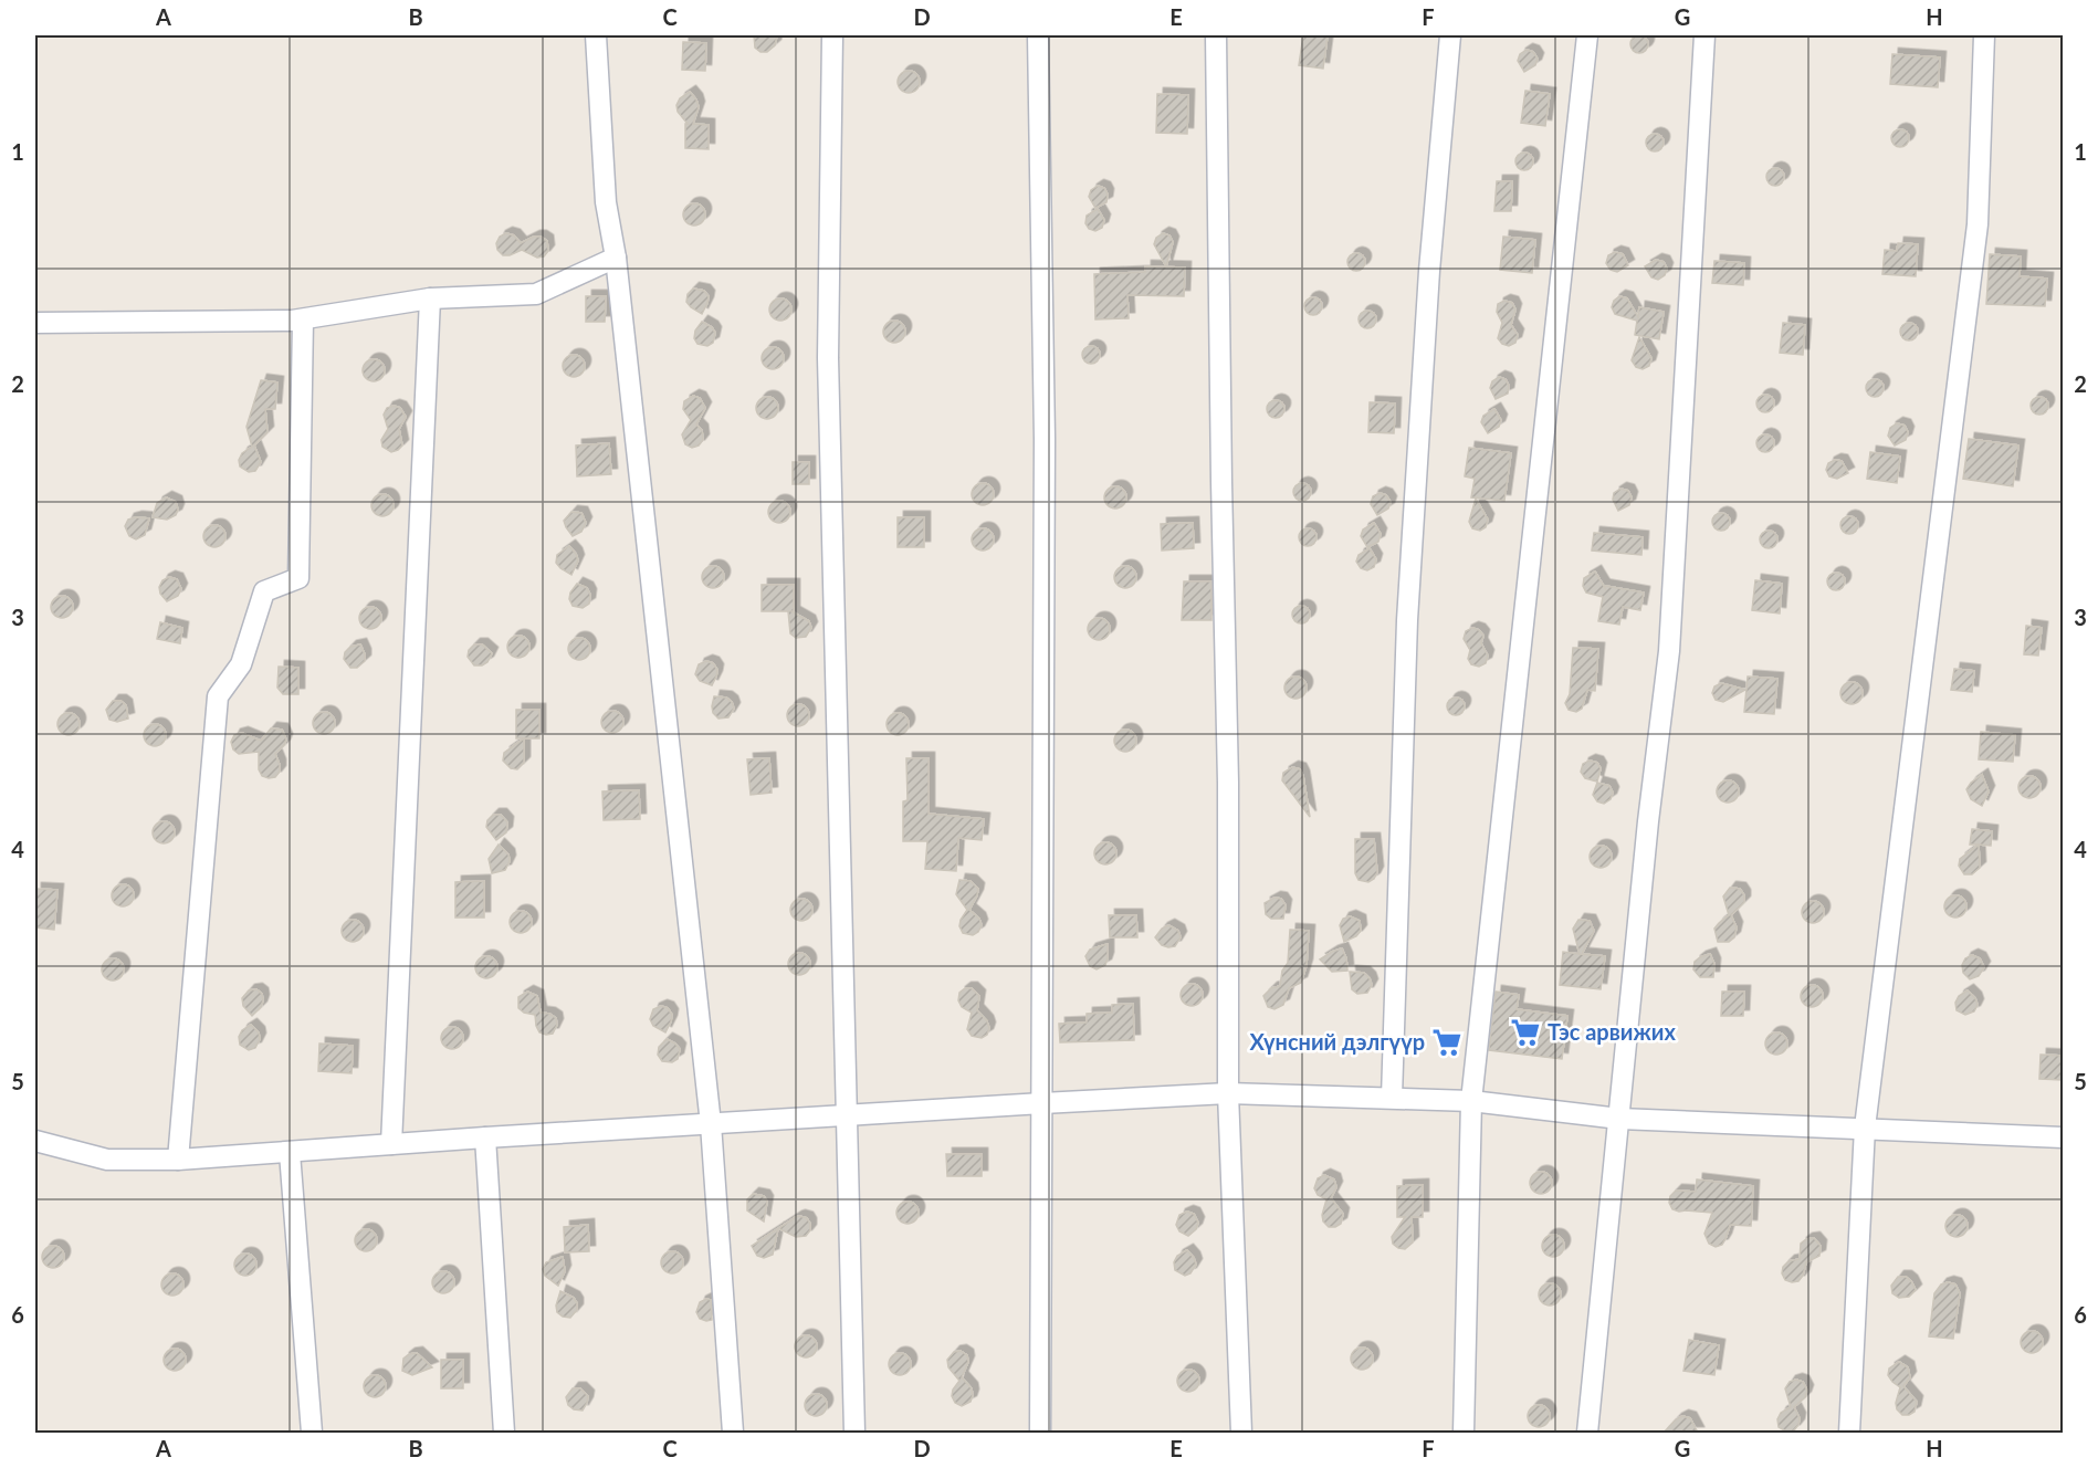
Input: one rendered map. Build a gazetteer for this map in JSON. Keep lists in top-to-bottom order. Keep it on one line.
{"places":{"supermarket":["Тэс арвижих","Хүнсний дэлгүүр"]},"grid":{"columns":["A","B","C","D","E","F","G","H"],"rows":["1","2","3","4","5","6"]}}
